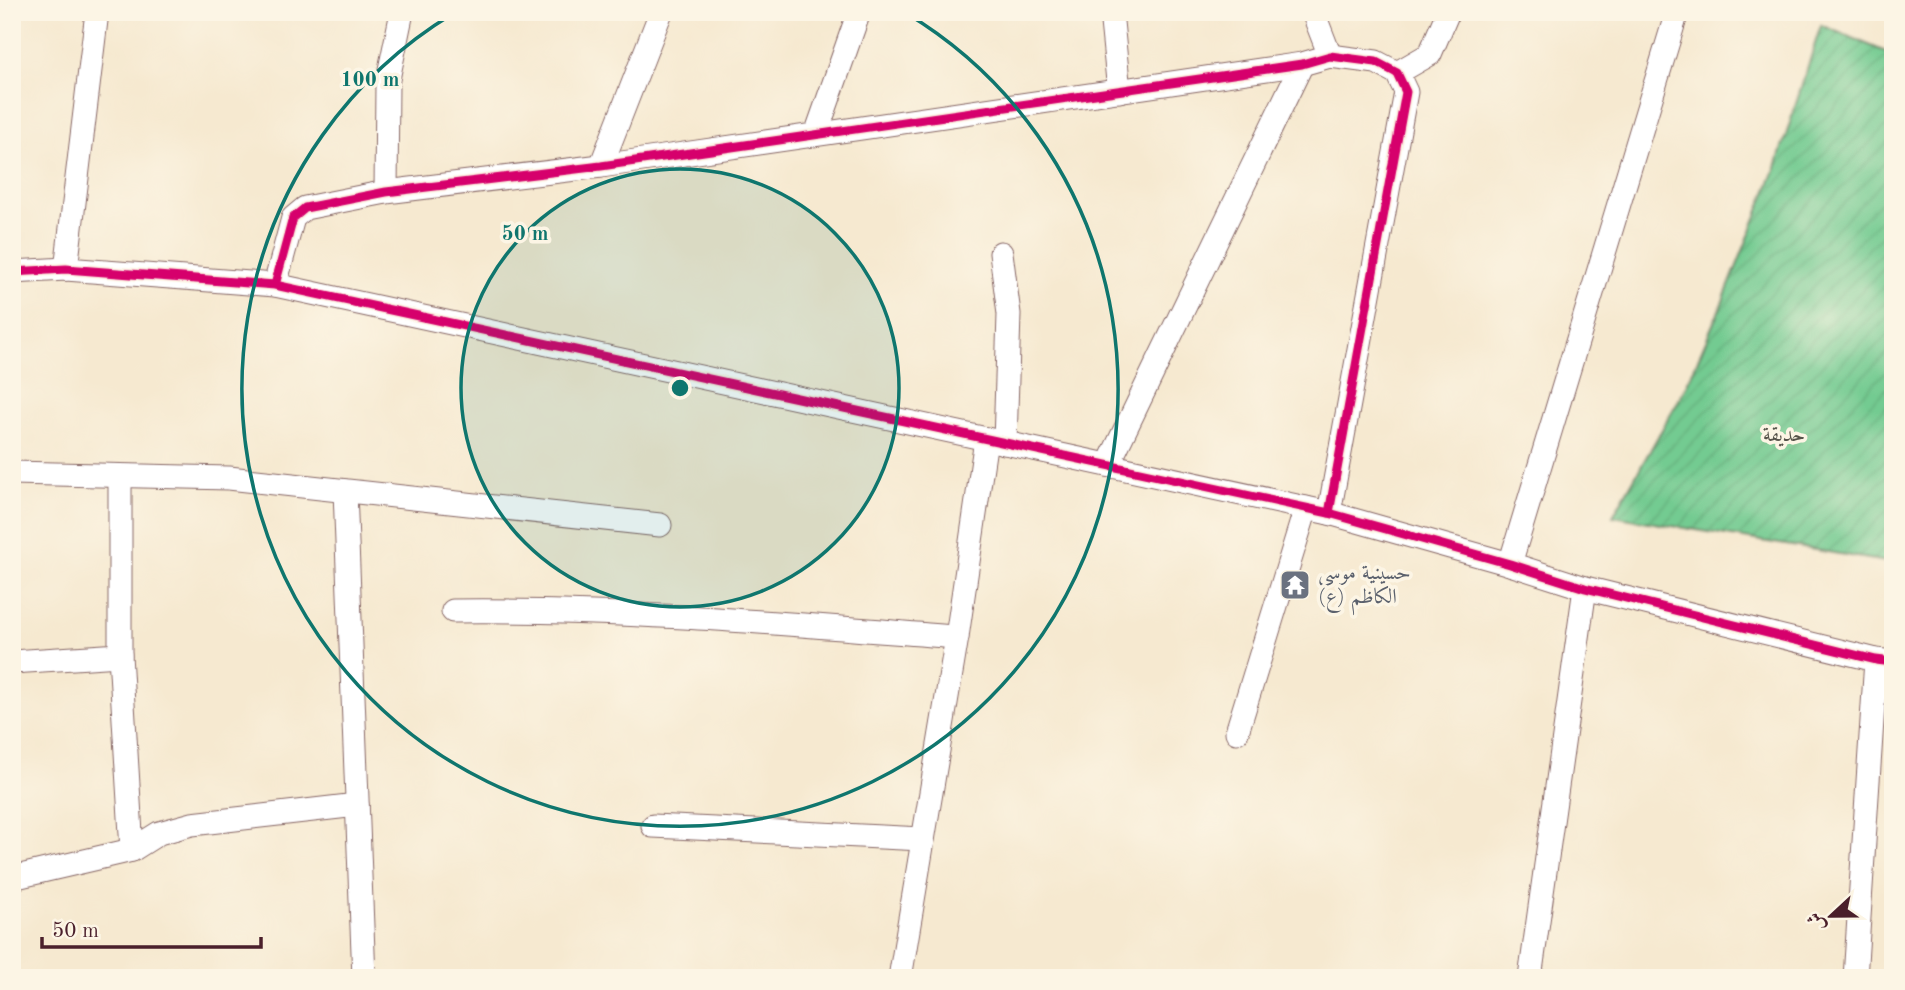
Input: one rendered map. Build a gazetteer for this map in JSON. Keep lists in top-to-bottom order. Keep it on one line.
{"parks":["حديقة"],"places":{"temple":["حسينية موسى الكاظم (ع)"]},"scale_bar":"50 m","north":"left","rings":["100 m","50 m"]}
